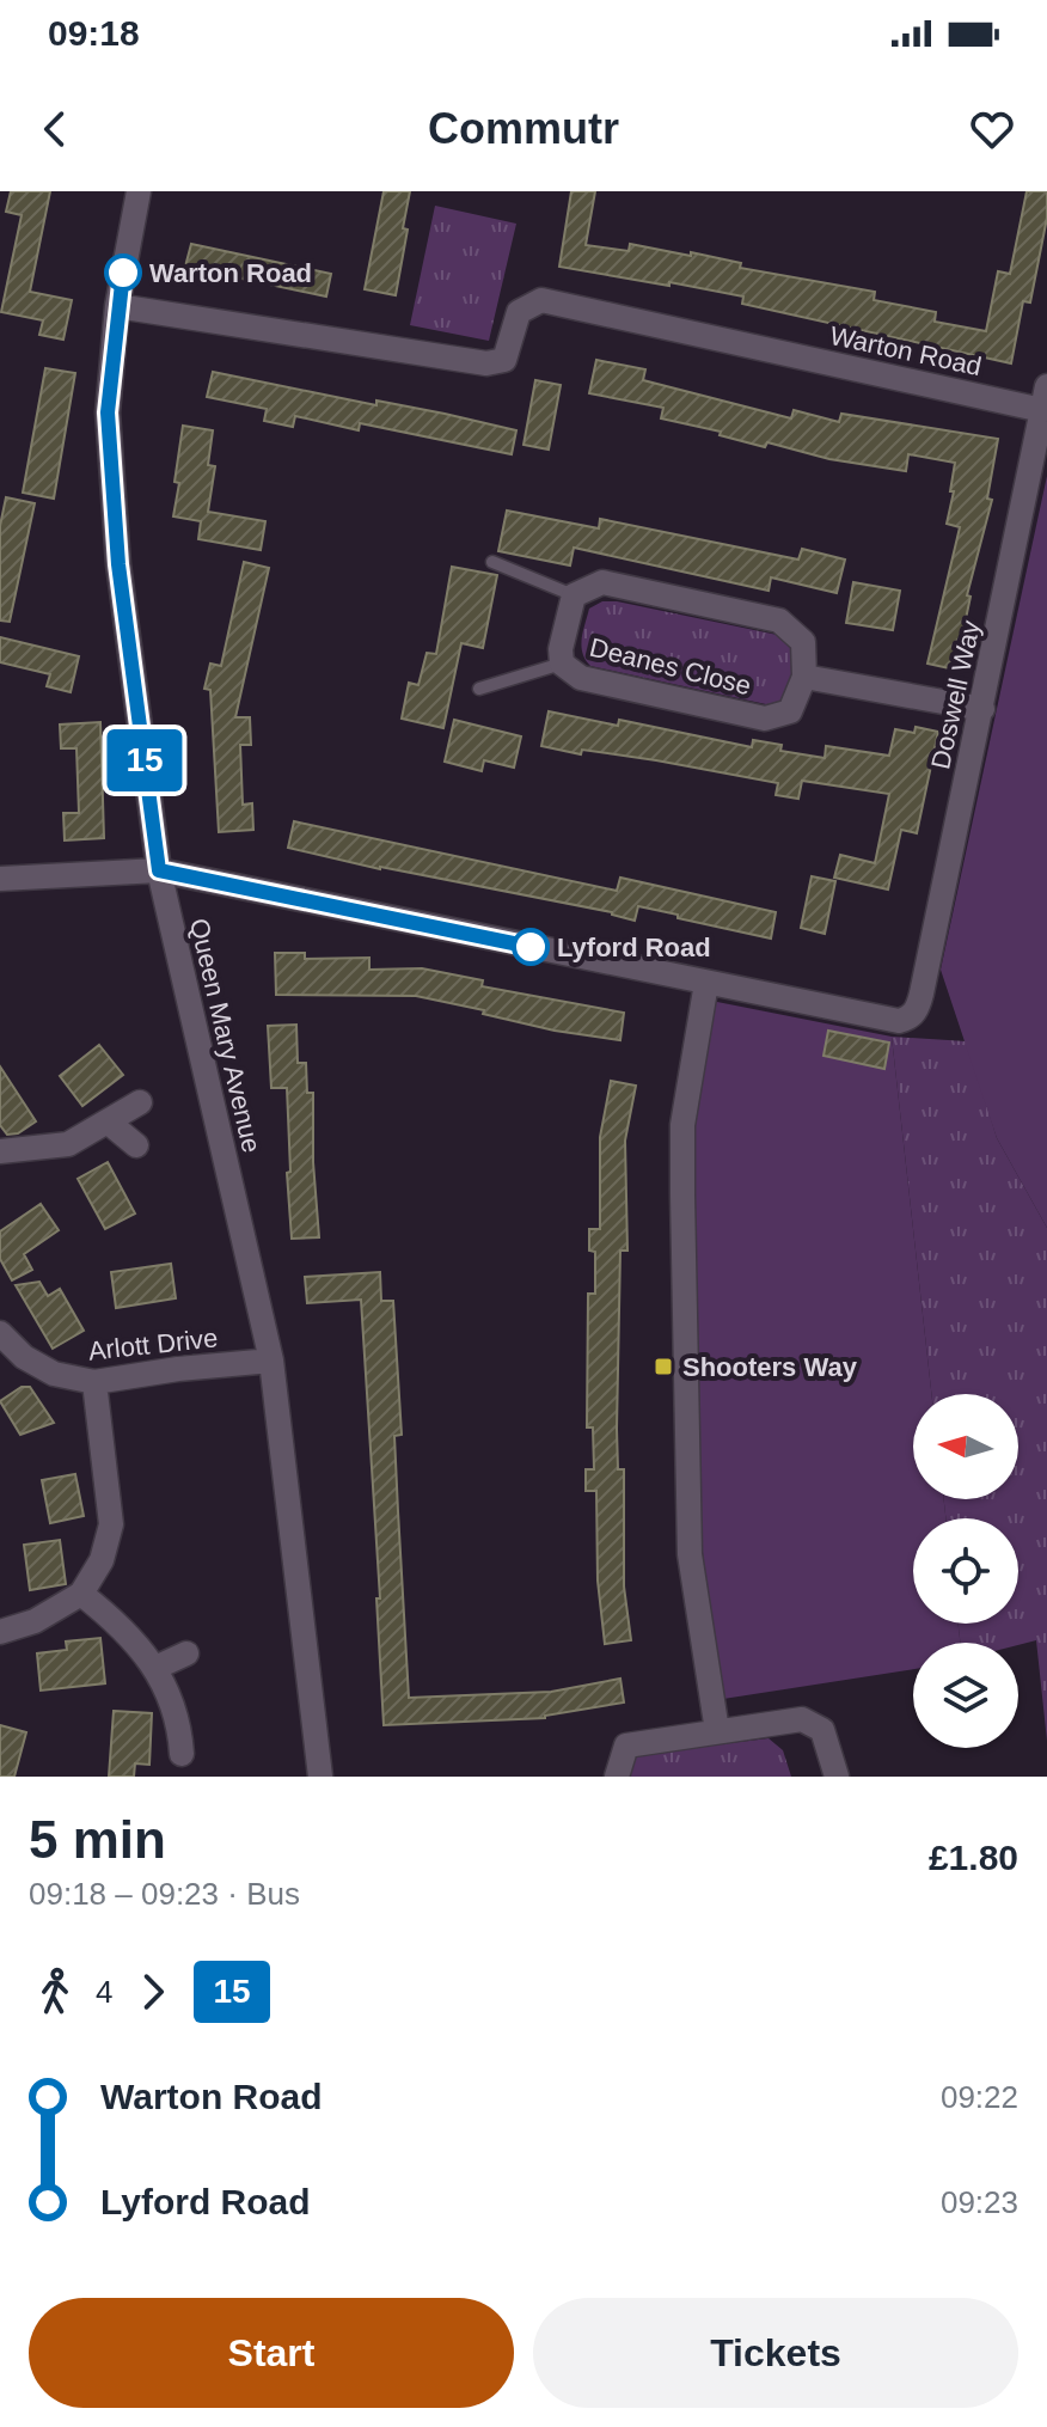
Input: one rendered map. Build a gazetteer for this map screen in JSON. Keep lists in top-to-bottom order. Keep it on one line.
{"streets":{"street":["Warton Road","Deanes Close","Doswell Way","Queen Mary Avenue","Arlott Drive"]},"crossings":[["Warton Road","Doswell Way"],["Warton Road","Queen Mary Avenue"],["Queen Mary Avenue","Arlott Drive"]],"places":{"other":["Warton Road","Lyford Road"],"transit":["Shooters Way"]},"lines":["bus line 15"],"north":"left","page":{"status":"09:18","header":"Commutr","on_map":"15","heading":["5 min","09:18 – 09:23 · Bus","£1.80"],"legs":["4","15"],"list":[{"name":"Warton Road","value":"09:22"},{"name":"Lyford Road","value":"09:23"}],"buttons":["Start","Tickets"]}}
